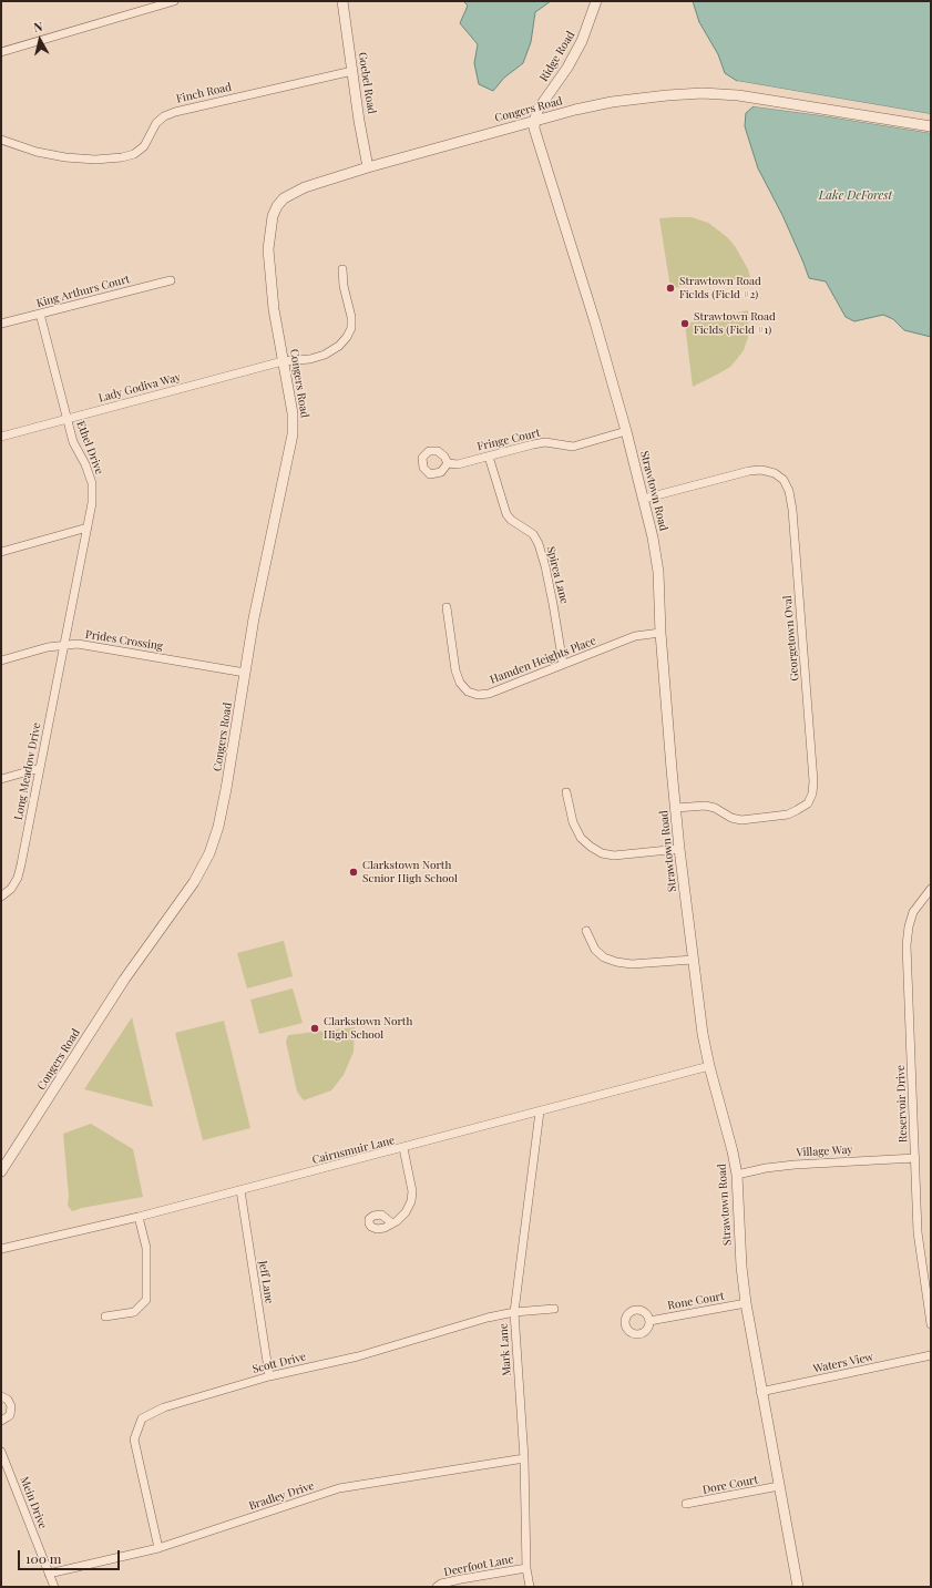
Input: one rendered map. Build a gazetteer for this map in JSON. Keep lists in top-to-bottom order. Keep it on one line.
{"streets":{"street":["Ridge Road","Goebel Road","Finch Road","Congers Road","King Arthurs Court","Lady Godiva Way","Fringe Court","Ethel Drive","Strawtown Road","Spirea Lane","Georgetown Oval","Prides Crossing","Hamden Heights Place","Long Meadow Drive","Reservoir Drive","Cairnsmuir Lane","Village Way","Jeff Lane","Rone Court","Mark Lane","Scott Drive","Waters View","Dore Court","Bradley Drive","Mein Drive","Deerfoot Lane"]},"crossings":[["Ridge Road","Congers Road"],["Ridge Road","Strawtown Road"],["Goebel Road","Finch Road"],["Goebel Road","Congers Road"],["Congers Road","Lady Godiva Way"],["Congers Road","Strawtown Road"],["Congers Road","Prides Crossing"],["King Arthurs Court","Ethel Drive"],["Lady Godiva Way","Ethel Drive"],["Fringe Court","Strawtown Road"],["Fringe Court","Spirea Lane"],["Ethel Drive","Prides Crossing"],["Ethel Drive","Long Meadow Drive"],["Strawtown Road","Georgetown Oval"],["Strawtown Road","Hamden Heights Place"],["Strawtown Road","Cairnsmuir Lane"],["Strawtown Road","Village Way"],["Strawtown Road","Rone Court"],["Strawtown Road","Waters View"],["Strawtown Road","Dore Court"],["Spirea Lane","Hamden Heights Place"],["Prides Crossing","Long Meadow Drive"],["Reservoir Drive","Village Way"],["Cairnsmuir Lane","Jeff Lane"],["Cairnsmuir Lane","Mark Lane"],["Jeff Lane","Scott Drive"],["Mark Lane","Scott Drive"],["Mark Lane","Bradley Drive"],["Mark Lane","Deerfoot Lane"],["Scott Drive","Bradley Drive"],["Bradley Drive","Mein Drive"]],"water":["Lake DeForest"],"places":["Strawtown Road Fields (Field #2)","Strawtown Road Fields (Field #1)","Clarkstown North Senior High School","Clarkstown North High School"],"scale_bar":"100 m","north":"top"}
